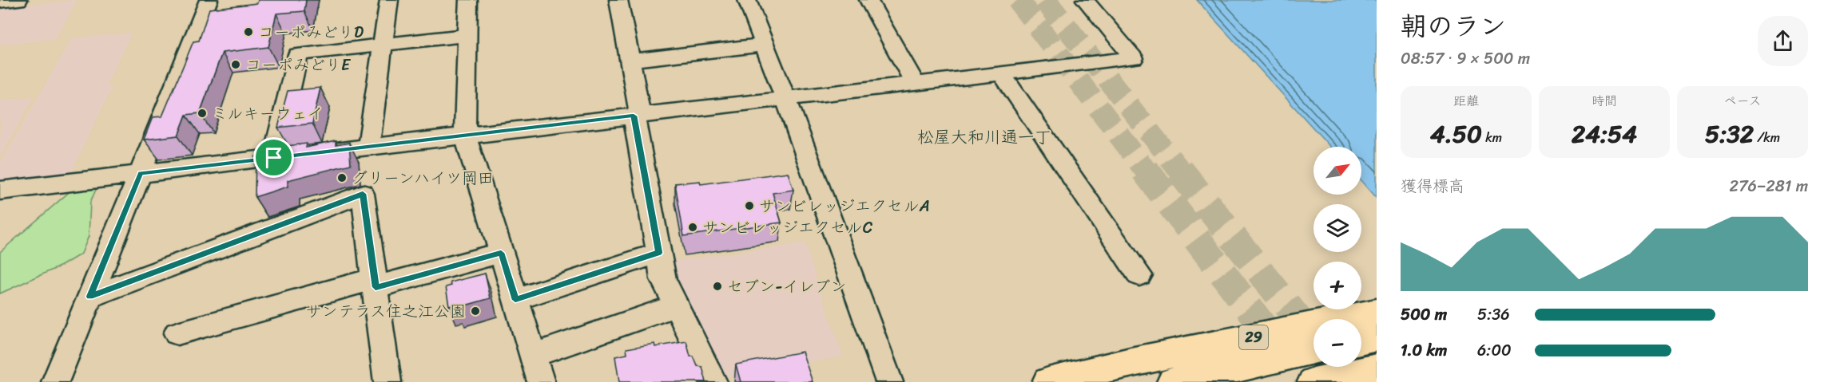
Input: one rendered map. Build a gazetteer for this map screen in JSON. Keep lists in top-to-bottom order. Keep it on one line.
{"streets":{"main road":["29"]},"districts":["松屋大和川通一丁"],"places":["コーポみどりD","コーポみどりE","ミルキーウェイ","グリーンハイツ岡田","サンビレッジエクセルA","サンビレッジエクセルC","セブン-イレブン","サンテラス住之江公園"],"north":"top right","page":{"heading":["朝のラン","08:57 · 9 × 500 m"],"stats":[["距離","4.50 km"],["時間","24:54"],["ペース","5:32 /km"]],"map_buttons":["+","−"],"chart":["獲得標高","276–281 m"],"list":[{"name":"500 m","note":"5:36"},{"name":"1.0 km","note":"6:00"}]}}
